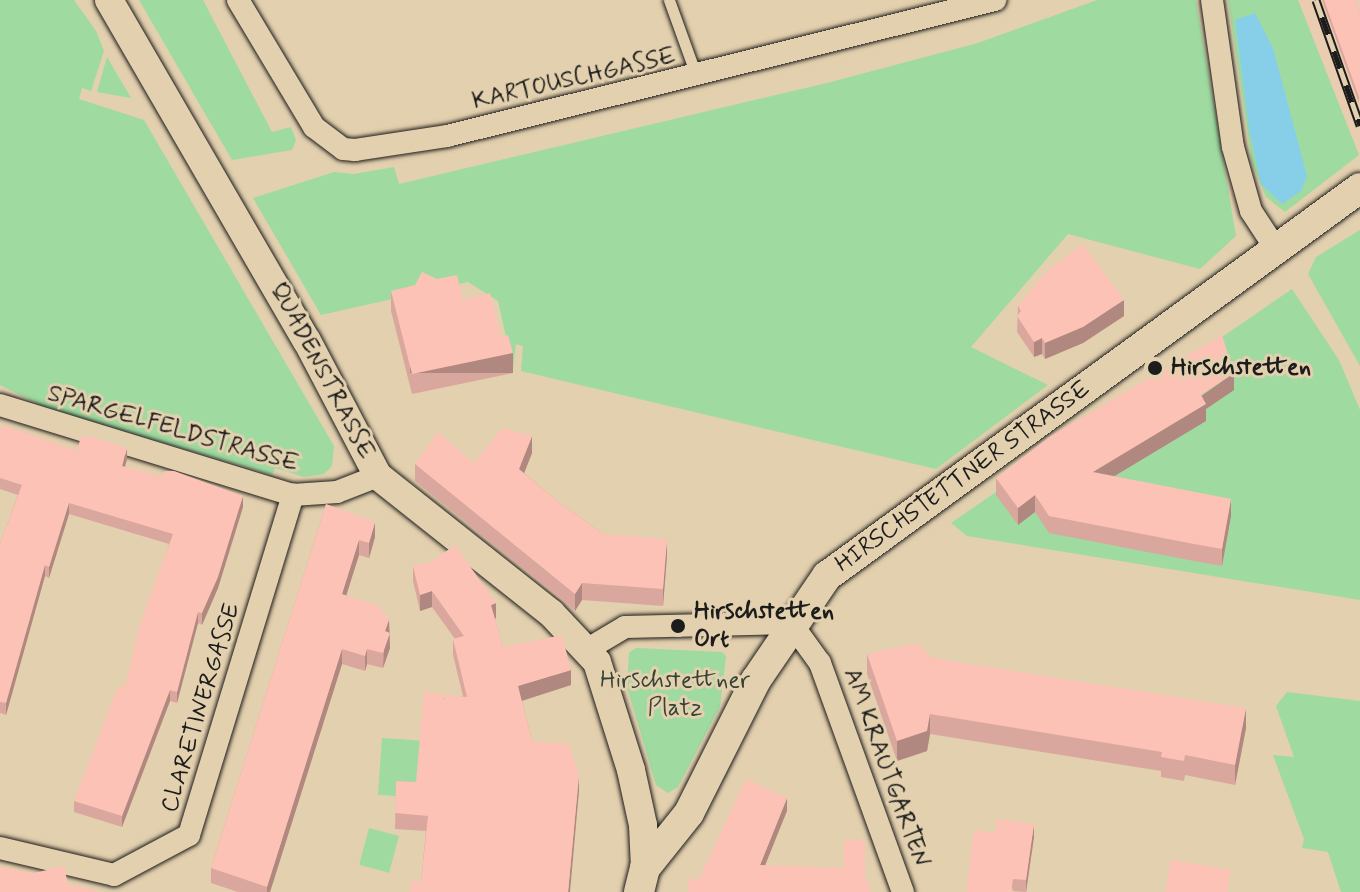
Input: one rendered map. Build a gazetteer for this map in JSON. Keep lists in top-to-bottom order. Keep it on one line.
{"streets":{"main road":["HIRSCHSTETTNER STRASSE"],"street":["KARTOUSCHGASSE","QUADENSTRASSE","SPARGELFELDSTRASSE","CLARETINERGASSE","AM KRAUTGARTEN"]},"crossings":[["QUADENSTRASSE","SPARGELFELDSTRASSE"],["QUADENSTRASSE","HIRSCHSTETTNER STRASSE"],["SPARGELFELDSTRASSE","CLARETINERGASSE"],["HIRSCHSTETTNER STRASSE","AM KRAUTGARTEN"]],"parks":["Hirschstettner Platz"],"places":["Hirschstetten","Hirschstetten Ort"]}
